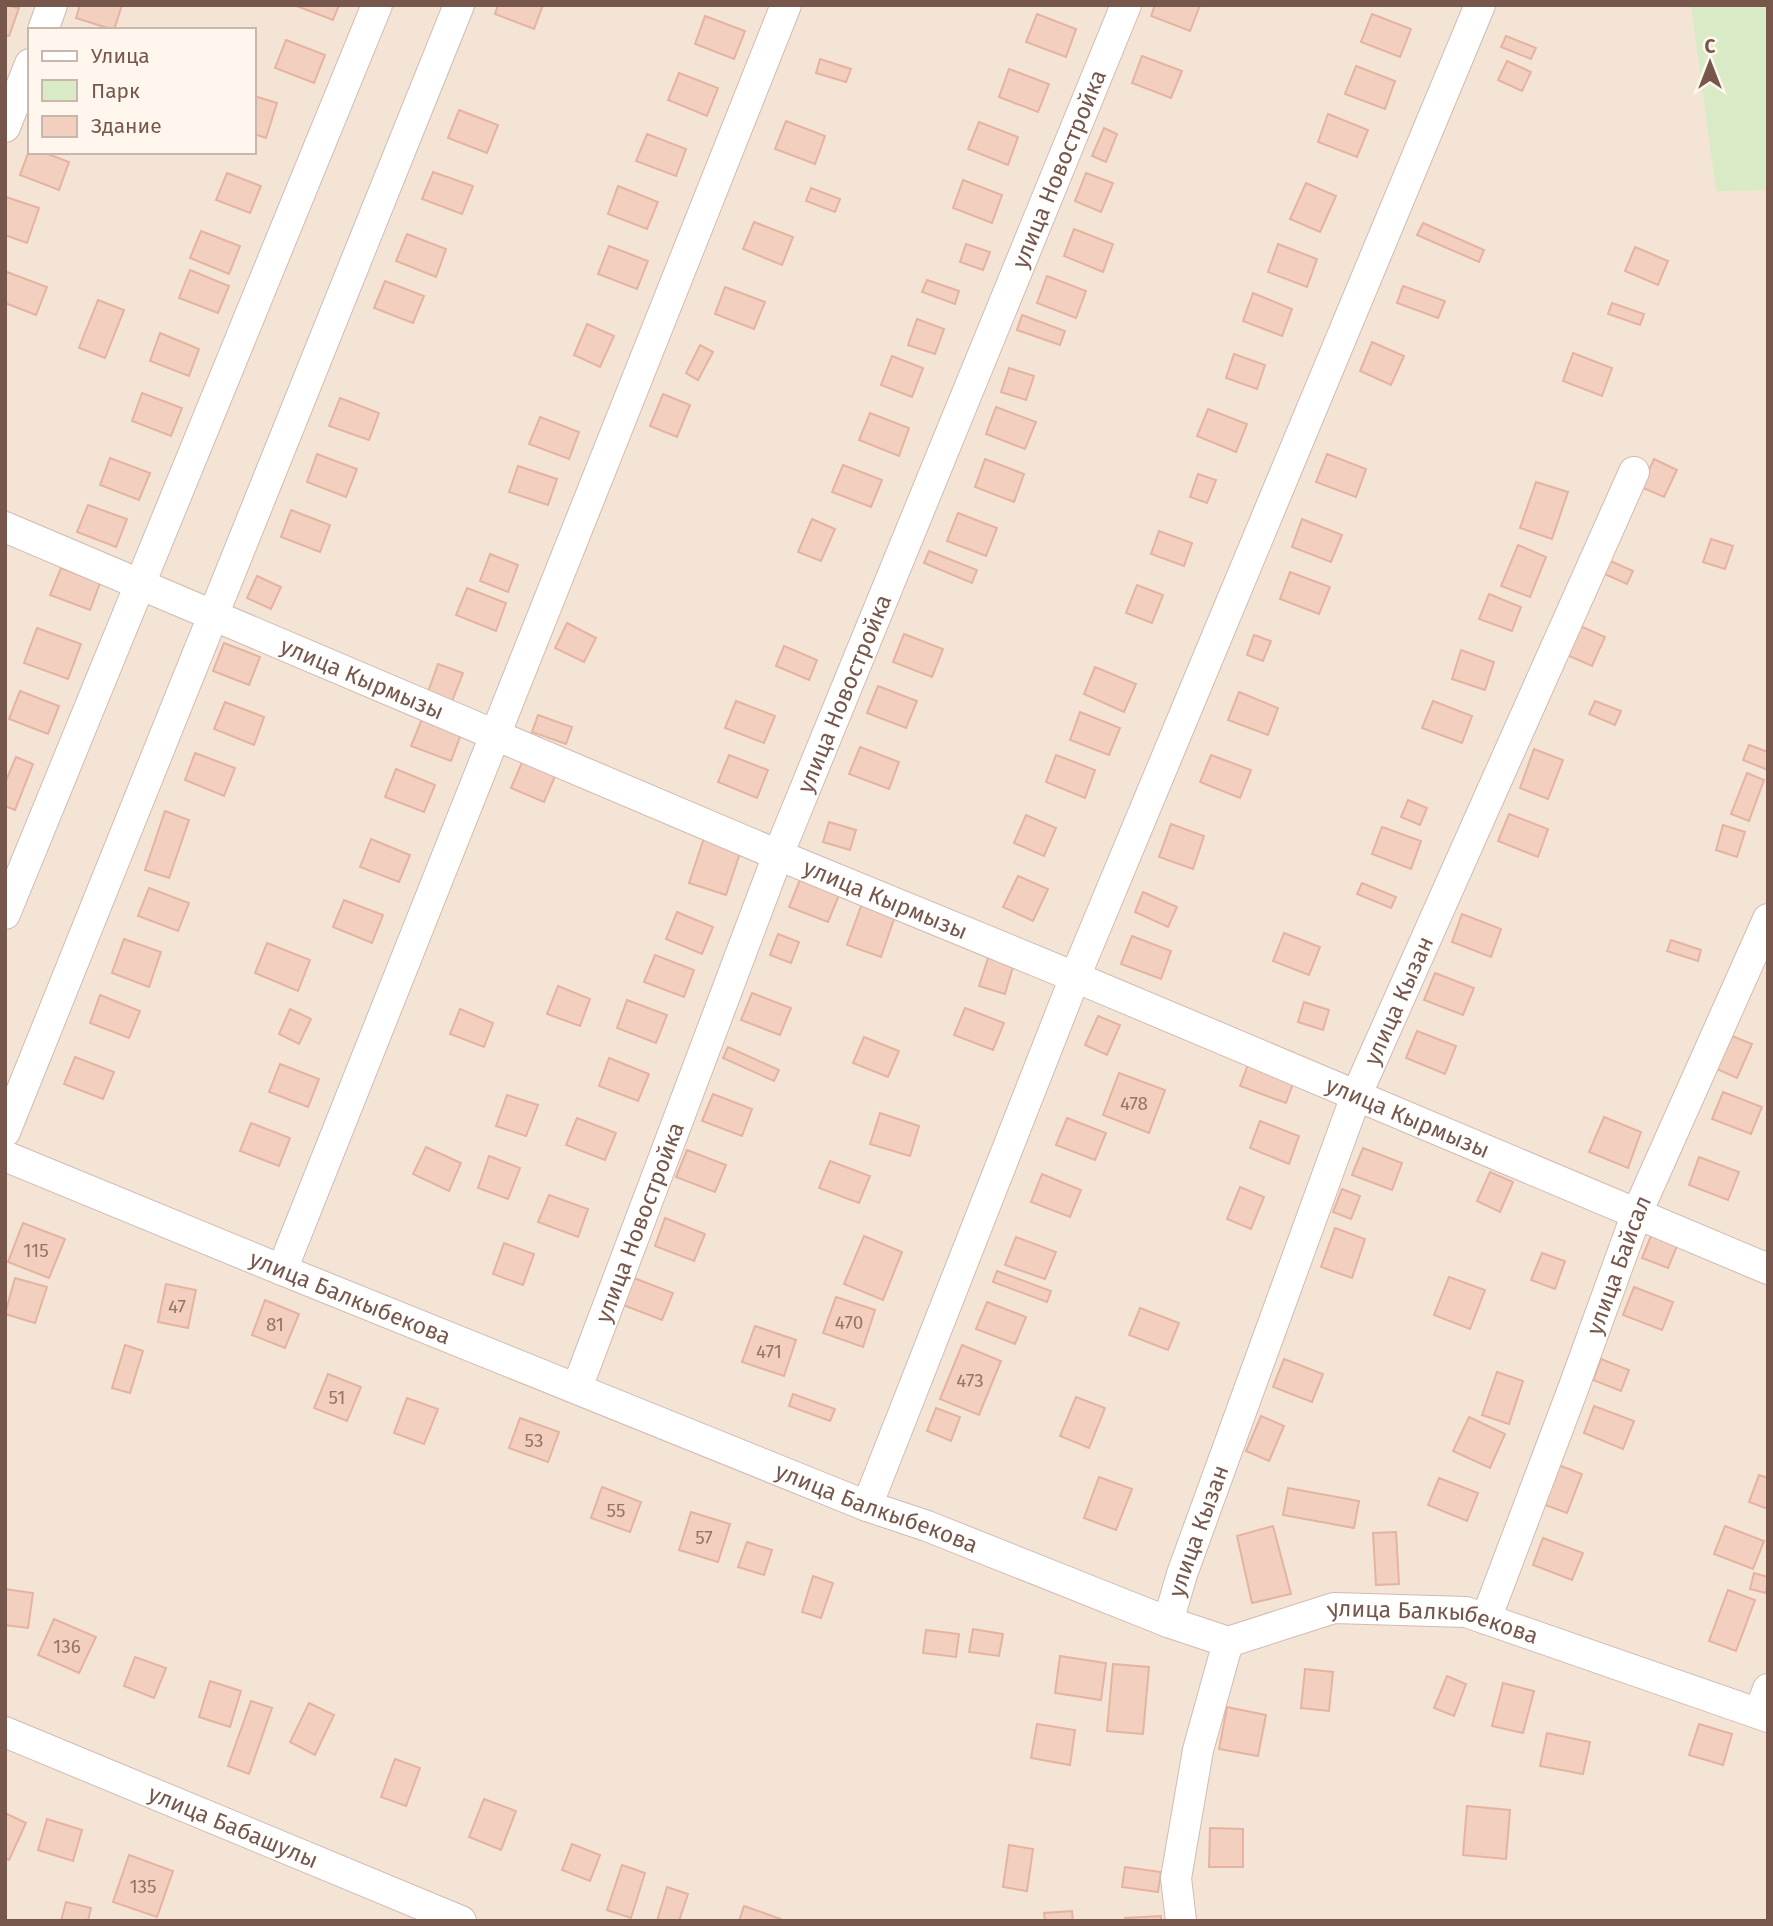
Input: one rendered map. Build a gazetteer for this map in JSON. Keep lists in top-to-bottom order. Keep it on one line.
{"streets":{"street":["улица Новостройка","улица Кырмызы","улица Кызан","улица Байсал","улица Балкыбекова","улица Бабашулы"]},"crossings":[["улица Новостройка","улица Кырмызы"],["улица Новостройка","улица Балкыбекова"],["улица Кырмызы","улица Кызан"],["улица Кырмызы","улица Байсал"],["улица Кызан","улица Балкыбекова"],["улица Байсал","улица Балкыбекова"]],"house_numbers":["478","115","47","470","81","471","473","51","53","55","57","136","135"],"legend":["Улица","Парк","Здание"],"north":"top"}
